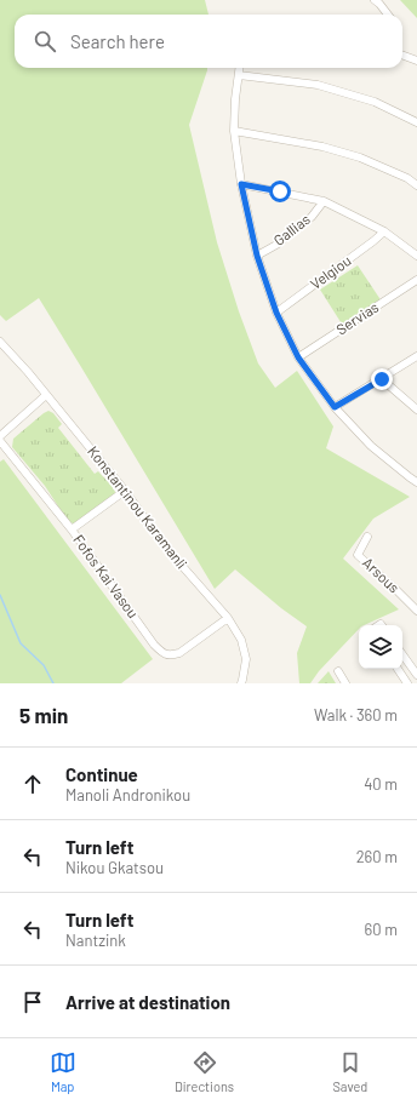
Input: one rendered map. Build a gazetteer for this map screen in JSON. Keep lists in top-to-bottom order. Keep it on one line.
{"streets":{"street":["Gallias","Velgiou","Servias","Konstantinou Karamanli","Arsous","Fofos Kai Vasou"]},"crossings":[["Konstantinou Karamanli","Fofos Kai Vasou"]],"page":{"search":"Search here","heading":["5 min","Walk · 360 m"],"list":[["Continue","Manoli Andronikou","40 m"],["Turn left","Nikou Gkatsou","260 m"],["Turn left","Nantzink","60 m"],"Arrive at destination"],"nav":["Map","Directions","Saved"]}}
